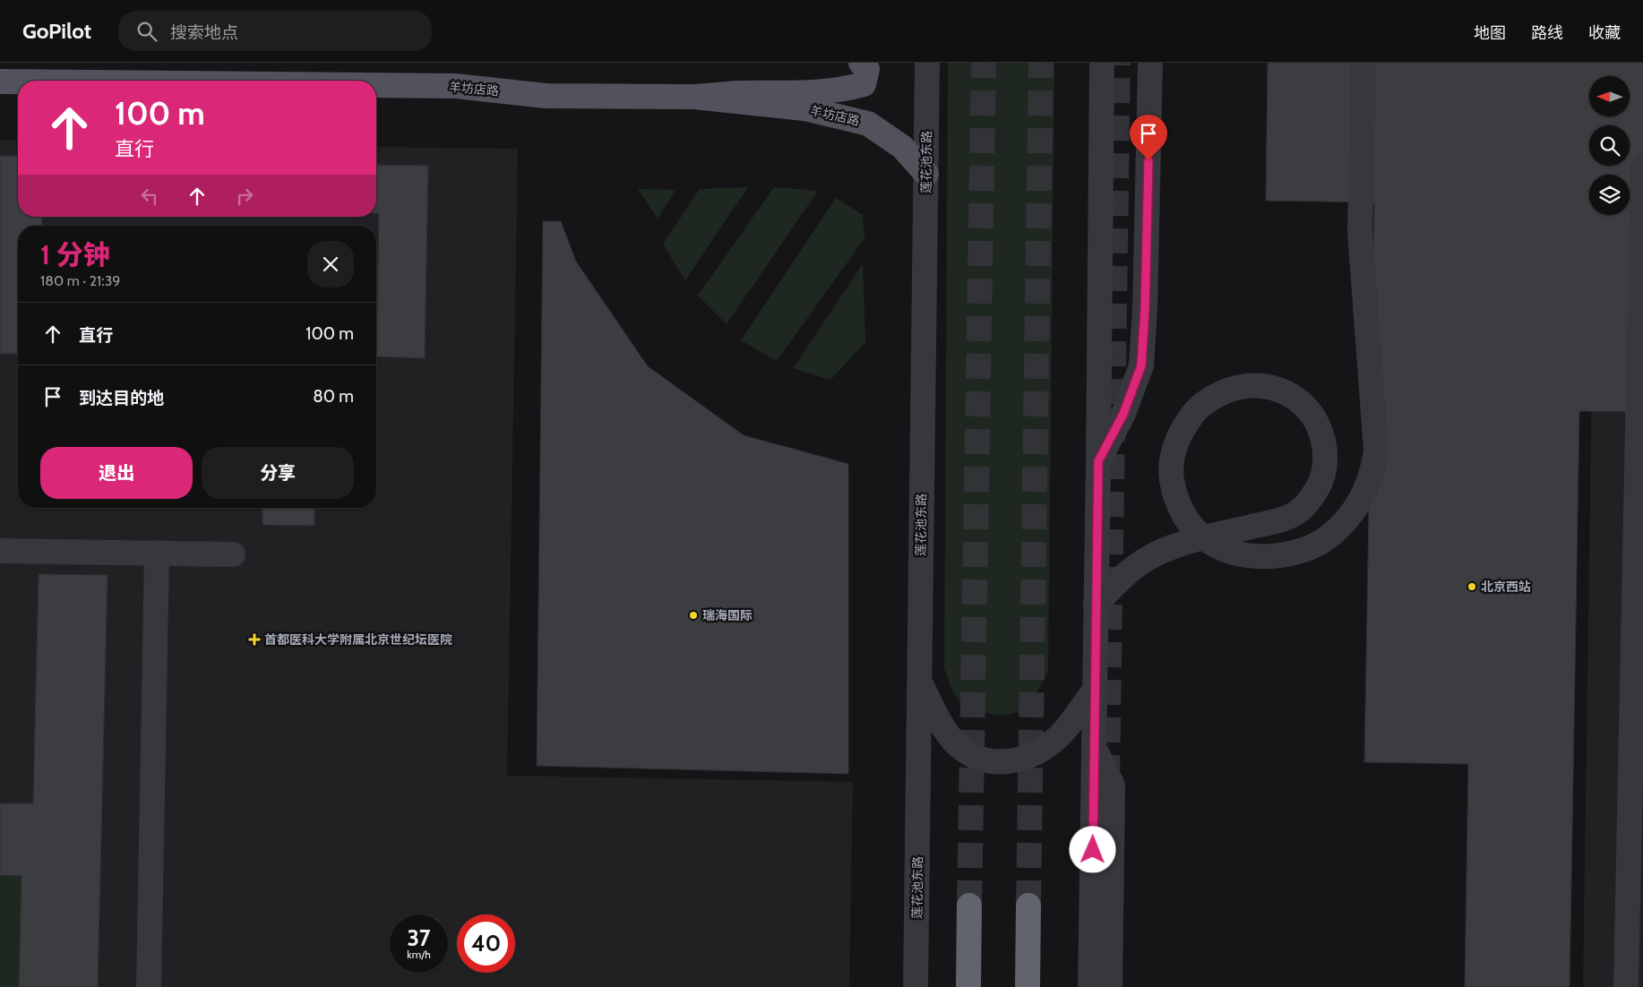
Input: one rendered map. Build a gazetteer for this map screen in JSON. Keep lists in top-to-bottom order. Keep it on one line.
{"streets":{"main road":["羊坊店路"],"street":["莲花池东路"]},"crossings":[["羊坊店路","莲花池东路"]],"places":{"other":["北京西站","瑞海国际"],"health":["首都医科大学附属北京世纪坛医院"]},"north":"left","page":{"header":"GoPilot","search":"搜索地点","nav":["地图","路线","收藏"],"turn":["100 m","直行"],"heading":["1 分钟","180 m · 21:39"],"list":[{"name":"直行","value":"100 m"},{"name":"到达目的地","value":"80 m"}],"buttons":["退出","分享"],"speed":"37 km/h","limit":"40"}}
